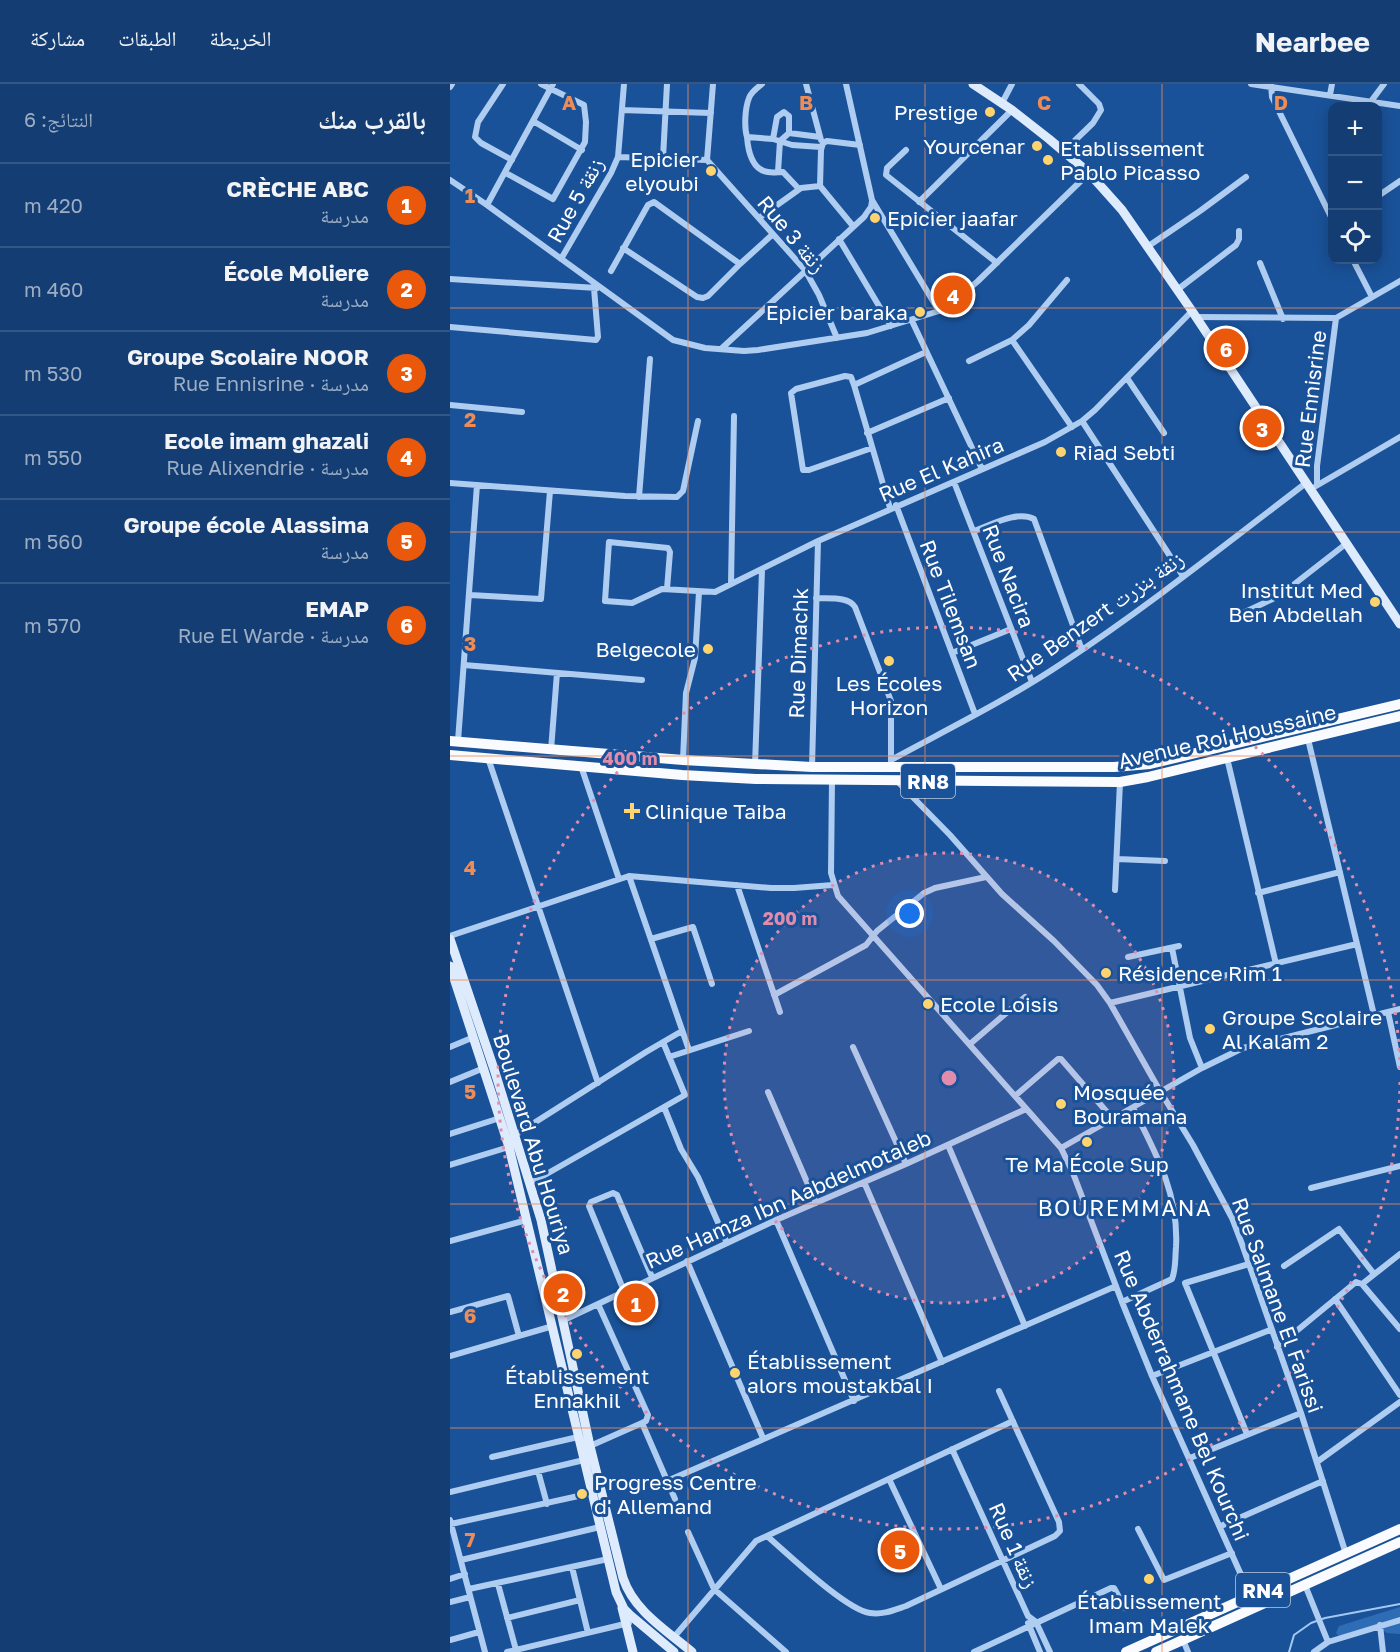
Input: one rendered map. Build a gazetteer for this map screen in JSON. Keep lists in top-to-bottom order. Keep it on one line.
{"streets":{"main road":["Avenue Roi Houssaine","RN8","Boulevard Abu Houriya","RN4"],"street":["Rue 5 زنقة","Rue 3 زنقة","Rue Ennisrine","Rue El Kahira","Rue Nacira","Rue Tilemsan","Rue Benzert زنقة بنزرت","Rue Dimachk","Rue Hamza Ibn Aabdelmotaleb","Rue Salmane El Farissi","Rue Abderrahmane Bel Kourchi","Rue 1 زنقة"]},"crossings":[["Rue 5 زنقة","Rue 3 زنقة"],["Rue Ennisrine","Rue Benzert زنقة بنزرت"],["Rue El Kahira","Rue Nacira"],["Rue El Kahira","Rue Tilemsan"],["Rue El Kahira","Rue Dimachk"],["Rue Nacira","Rue Benzert زنقة بنزرت"],["Rue Tilemsan","Rue Benzert زنقة بنزرت"],["Rue Benzert زنقة بنزرت","Avenue Roi Houssaine"],["Rue Dimachk","Avenue Roi Houssaine"],["Avenue Roi Houssaine","Rue Salmane El Farissi"],["Avenue Roi Houssaine","Rue Abderrahmane Bel Kourchi"],["Boulevard Abu Houriya","Rue Hamza Ibn Aabdelmotaleb"],["Rue Hamza Ibn Aabdelmotaleb","Rue Abderrahmane Bel Kourchi"],["Rue Salmane El Farissi","RN4"],["Rue Abderrahmane Bel Kourchi","RN4"]],"districts":["BOUREMMANA"],"places":{"other":["Prestige","Yourcenar","Etablissement Pablo Picasso","Epicier elyoubi","Epicier jaafar","Epicier baraka","Riad Sebti","Institut Med Ben Abdellah","Belgecole","Les Écoles Horizon","Résidence Rim 1","Ecole Loisis","Groupe Scolaire Al Kalam 2","Mosquée Bouramana","Te Ma École Sup","Établissement Ennakhil","Établissement alors moustakbal I","Progress Centre d' Allemand","Établissement Imam Malek"],"health":["Clinique Taiba"]},"page":{"header":"Nearbee","nav":["الخريطة","الطبقات","مشاركة"],"heading":["بالقرب منك","النتائج: 6"],"map_buttons":["+","−"],"list":[{"mark":"1","name":"CRÈCHE ABC","note":"مدرسة","value":"420 m"},{"mark":"2","name":"École Moliere","note":"مدرسة","value":"460 m"},{"mark":"3","name":"Groupe Scolaire NOOR","note":"مدرسة · Rue Ennisrine","value":"530 m"},{"mark":"4","name":"Ecole imam ghazali","note":"مدرسة · Rue Alixendrie","value":"550 m"},{"mark":"5","name":"Groupe école Alassima","note":"مدرسة","value":"560 m"},{"mark":"6","name":"EMAP","note":"مدرسة · Rue El Warde","value":"570 m"}],"pins":["4","6","3","2","1","5"]},"grid":{"columns":["A","B","C","D"],"rows":["1","2","3","4","5","6","7"]},"rings":["400 m","200 m"]}
